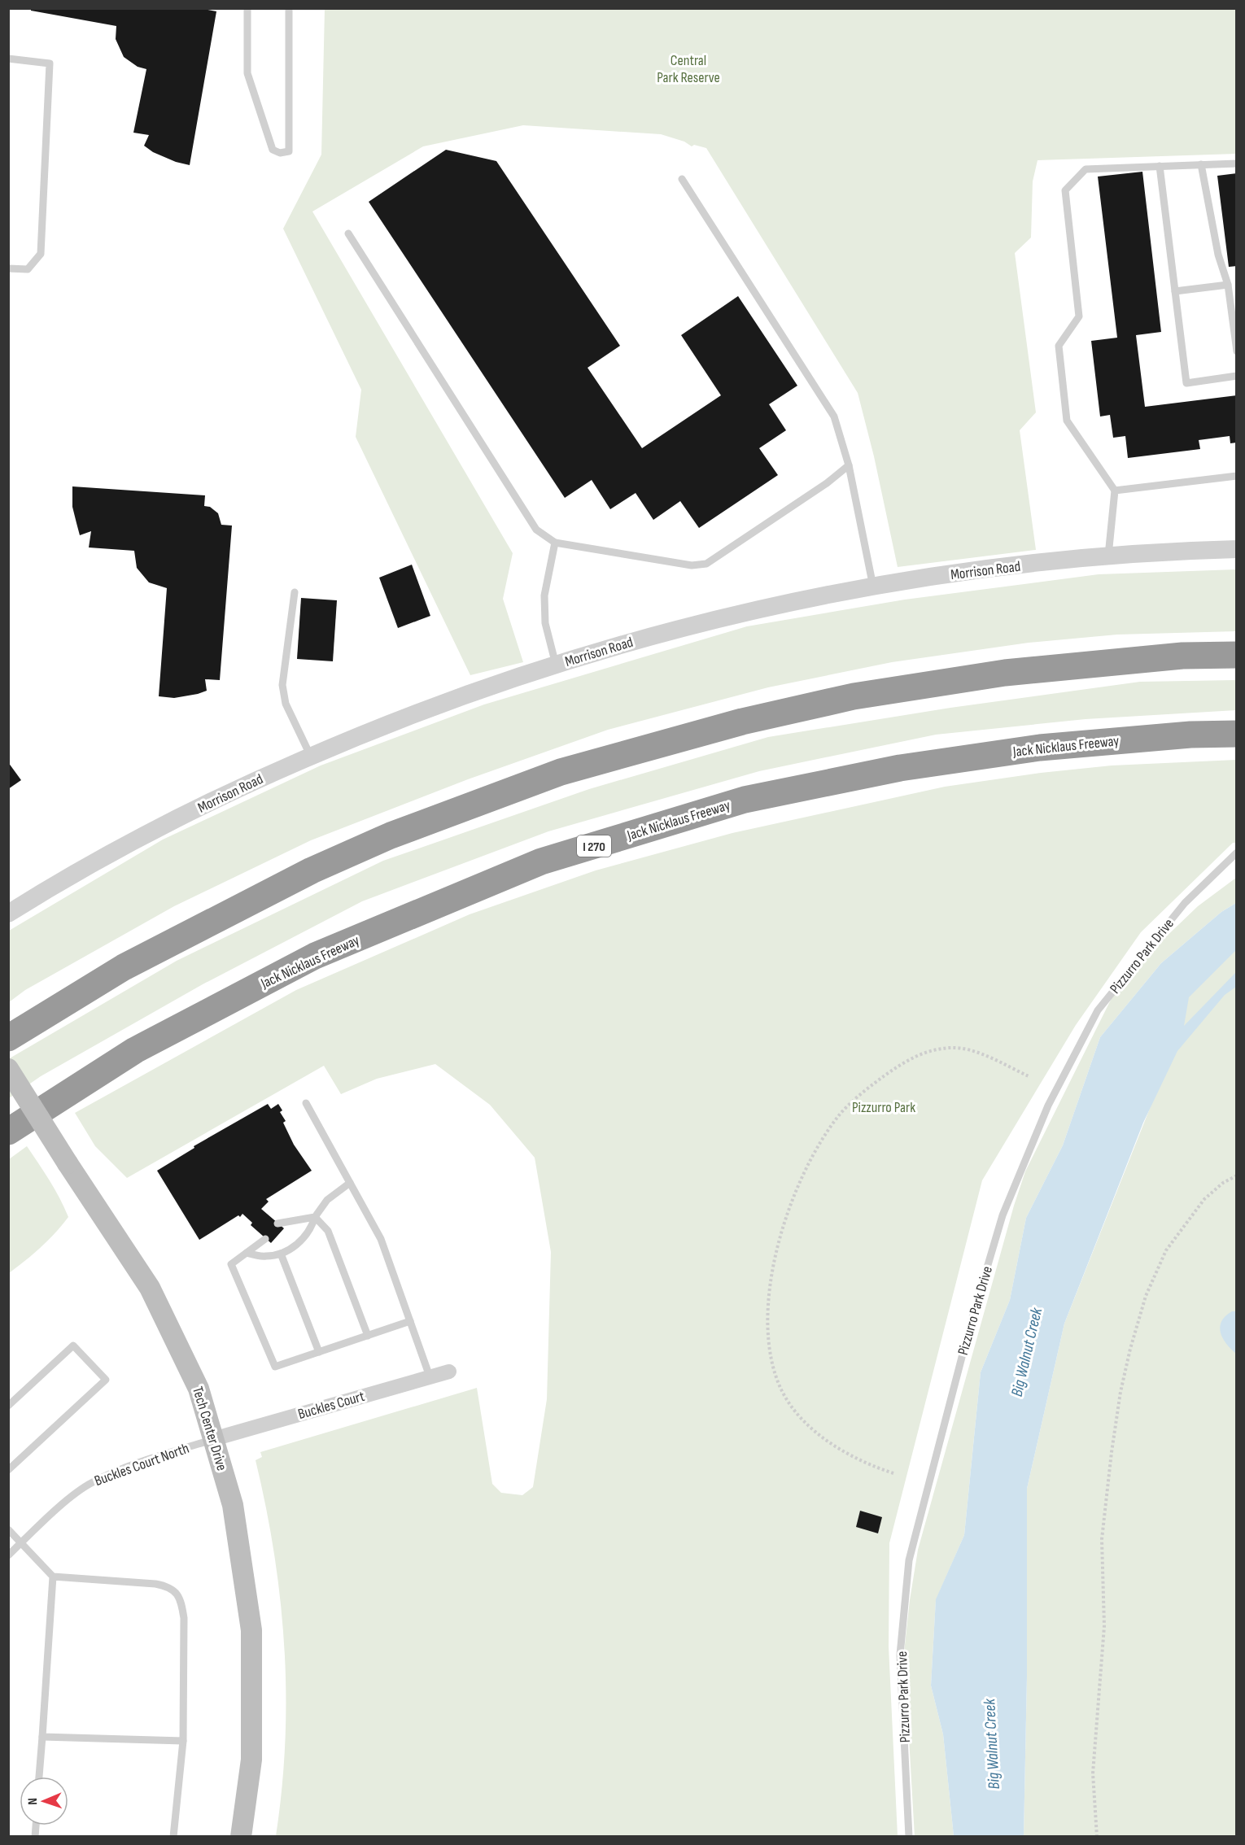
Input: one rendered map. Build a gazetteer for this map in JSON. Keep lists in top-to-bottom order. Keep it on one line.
{"streets":{"highway":["Jack Nicklaus Freeway","I 270"],"main road":["Tech Center Drive"],"street":["Morrison Road","Buckles Court"],"lane":["Pizzurro Park Drive","Buckles Court North"]},"crossings":[["Buckles Court","Tech Center Drive"],["Buckles Court","Buckles Court North"],["Tech Center Drive","Buckles Court North"]],"water":["Big Walnut Creek"],"parks":["Central Park Reserve","Pizzurro Park"],"north":"left"}
